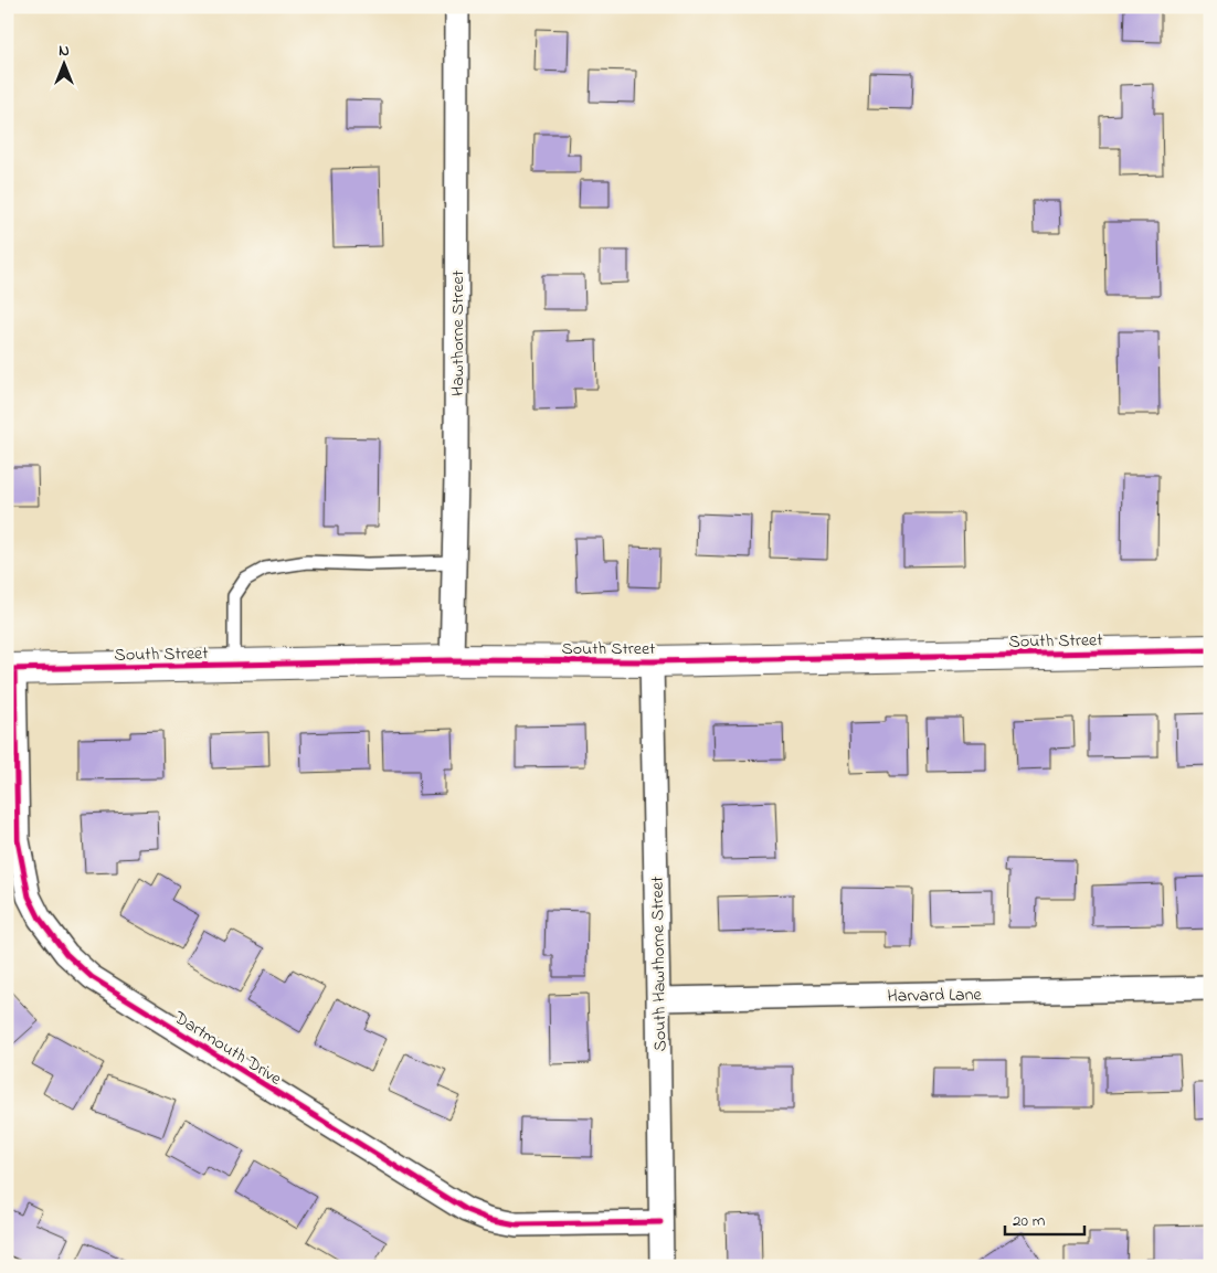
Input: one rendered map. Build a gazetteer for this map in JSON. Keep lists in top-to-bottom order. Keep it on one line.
{"streets":{"street":["Hawthorne Street","South Street","South Hawthorne Street","Harvard Lane","Dartmouth Drive"]},"crossings":[["Hawthorne Street","South Street"],["South Street","South Hawthorne Street"],["South Street","Dartmouth Drive"],["South Hawthorne Street","Harvard Lane"],["South Hawthorne Street","Dartmouth Drive"]],"scale_bar":"20 m","north":"top"}
